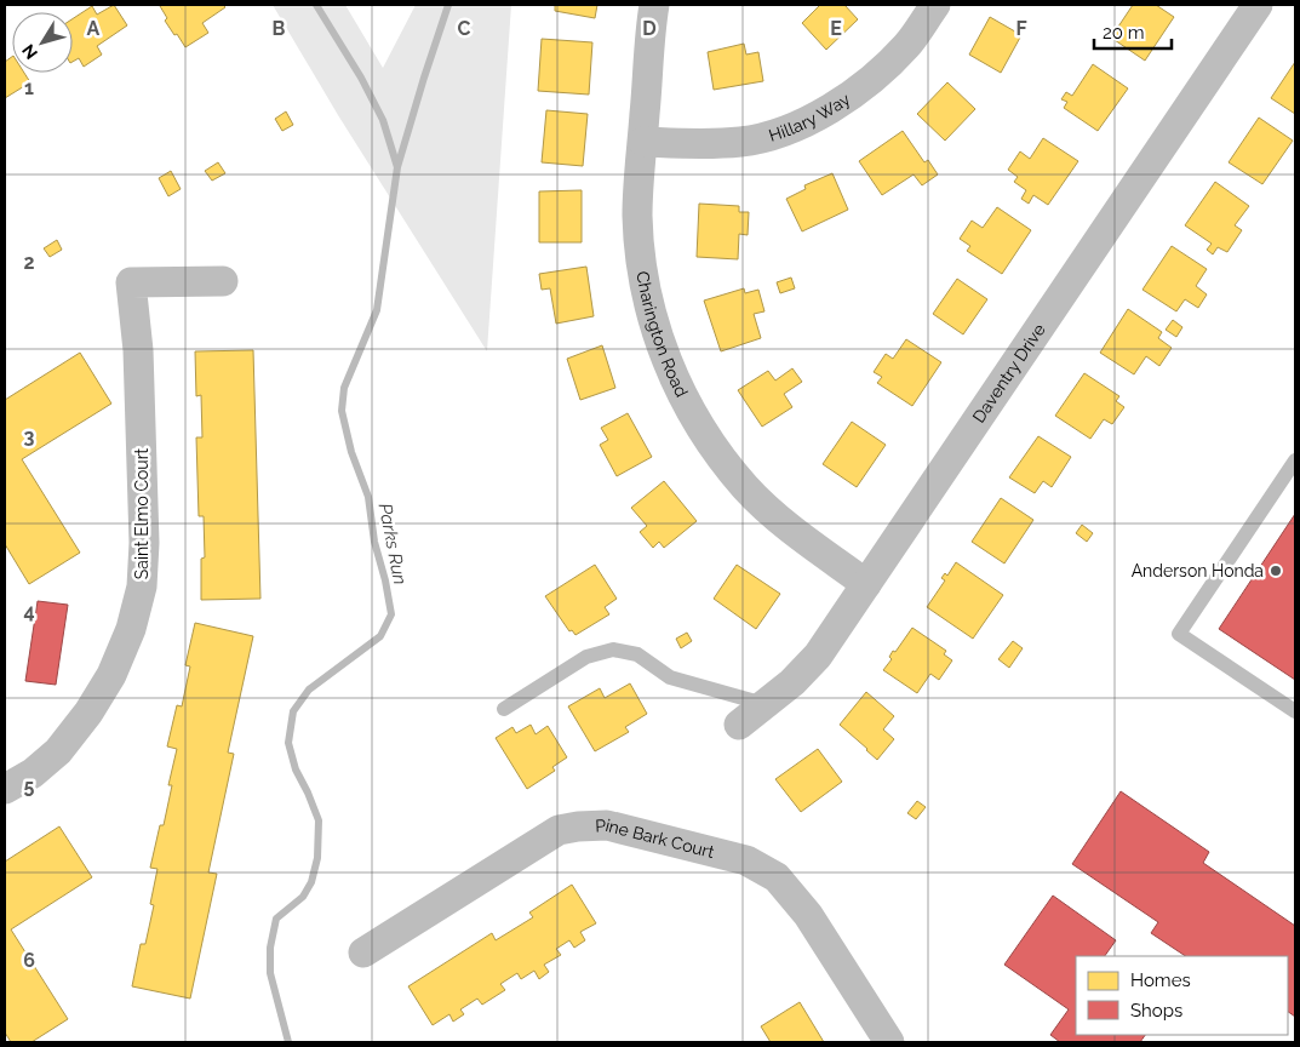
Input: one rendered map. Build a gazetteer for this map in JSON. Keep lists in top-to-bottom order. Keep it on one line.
{"streets":{"street":["Hillary Way","Charington Road","Daventry Drive","Saint Elmo Court","Pine Bark Court"]},"crossings":[["Hillary Way","Charington Road"],["Charington Road","Daventry Drive"]],"water":["Parks Run"],"places":["Anderson Honda"],"legend":["Homes","Shops"],"scale_bar":"20 m","north":"bottom left","grid":{"columns":["A","B","C","D","E","F"],"rows":["1","2","3","4","5","6"]}}
